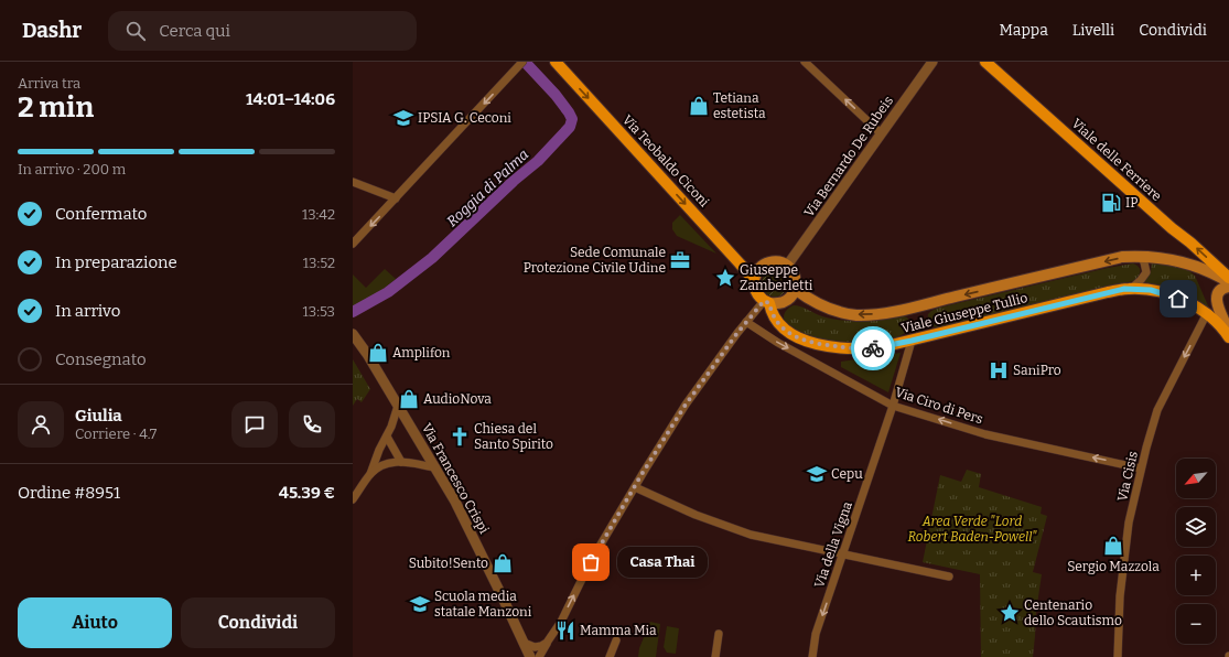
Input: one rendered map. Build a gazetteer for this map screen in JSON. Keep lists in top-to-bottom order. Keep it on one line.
{"streets":{"main road":["Viale delle Ferriere","Via Teobaldo Ciconi","Viale Giuseppe Tullio"],"street":["Via Bernardo De Rubeis","Via Ciro di Pers","Via Cisis","Via Francesco Crispi","Via della Vigna"]},"crossings":[["Via Bernardo De Rubeis","Via Teobaldo Ciconi"],["Via Bernardo De Rubeis","Viale Giuseppe Tullio"],["Via Teobaldo Ciconi","Viale Giuseppe Tullio"],["Viale Giuseppe Tullio","Via Cisis"],["Viale Giuseppe Tullio","Via della Vigna"],["Via Ciro di Pers","Via Cisis"],["Via Ciro di Pers","Via della Vigna"]],"one_way":["Viale delle Ferriere","Via Teobaldo Ciconi","Via Cisis"],"water":["Roggia di Palma"],"parks":["Area Verde \"Lord Robert Baden-Powell\""],"places":{"shop":["Tetiana estetista","Amplifon","AudioNova","Sergio Mazzola","Subito!Sento"],"school or university":["IPSIA G. Ceconi","Cepu","Scuola media statale Manzoni"],"fuel station":["IP"],"office":["Sede Comunale Protezione Civile Udine"],"place":["Giuseppe Zamberletti","Centenario dello Scautismo"],"hospital":["SaniPro"],"church":["Chiesa del Santo Spirito"],"other":["Casa Thai"],"restaurant":["Mamma Mia"]},"north":"bottom left","page":{"header":"Dashr","search":"Cerca qui","nav":["Mappa","Livelli","Condividi"],"heading":["2 min","Arriva tra","14:01–14:06"],"panel":["Giulia","Corriere · 4.7","Ordine #8951","45.39 €"],"bar":"In arrivo · 200 m","list":[["Confermato","13:42"],["In preparazione","13:52"],["In arrivo","13:53"],"Consegnato"],"map_buttons":["+","−"],"bubble":"Casa Thai","buttons":["Aiuto","Condividi"]}}
